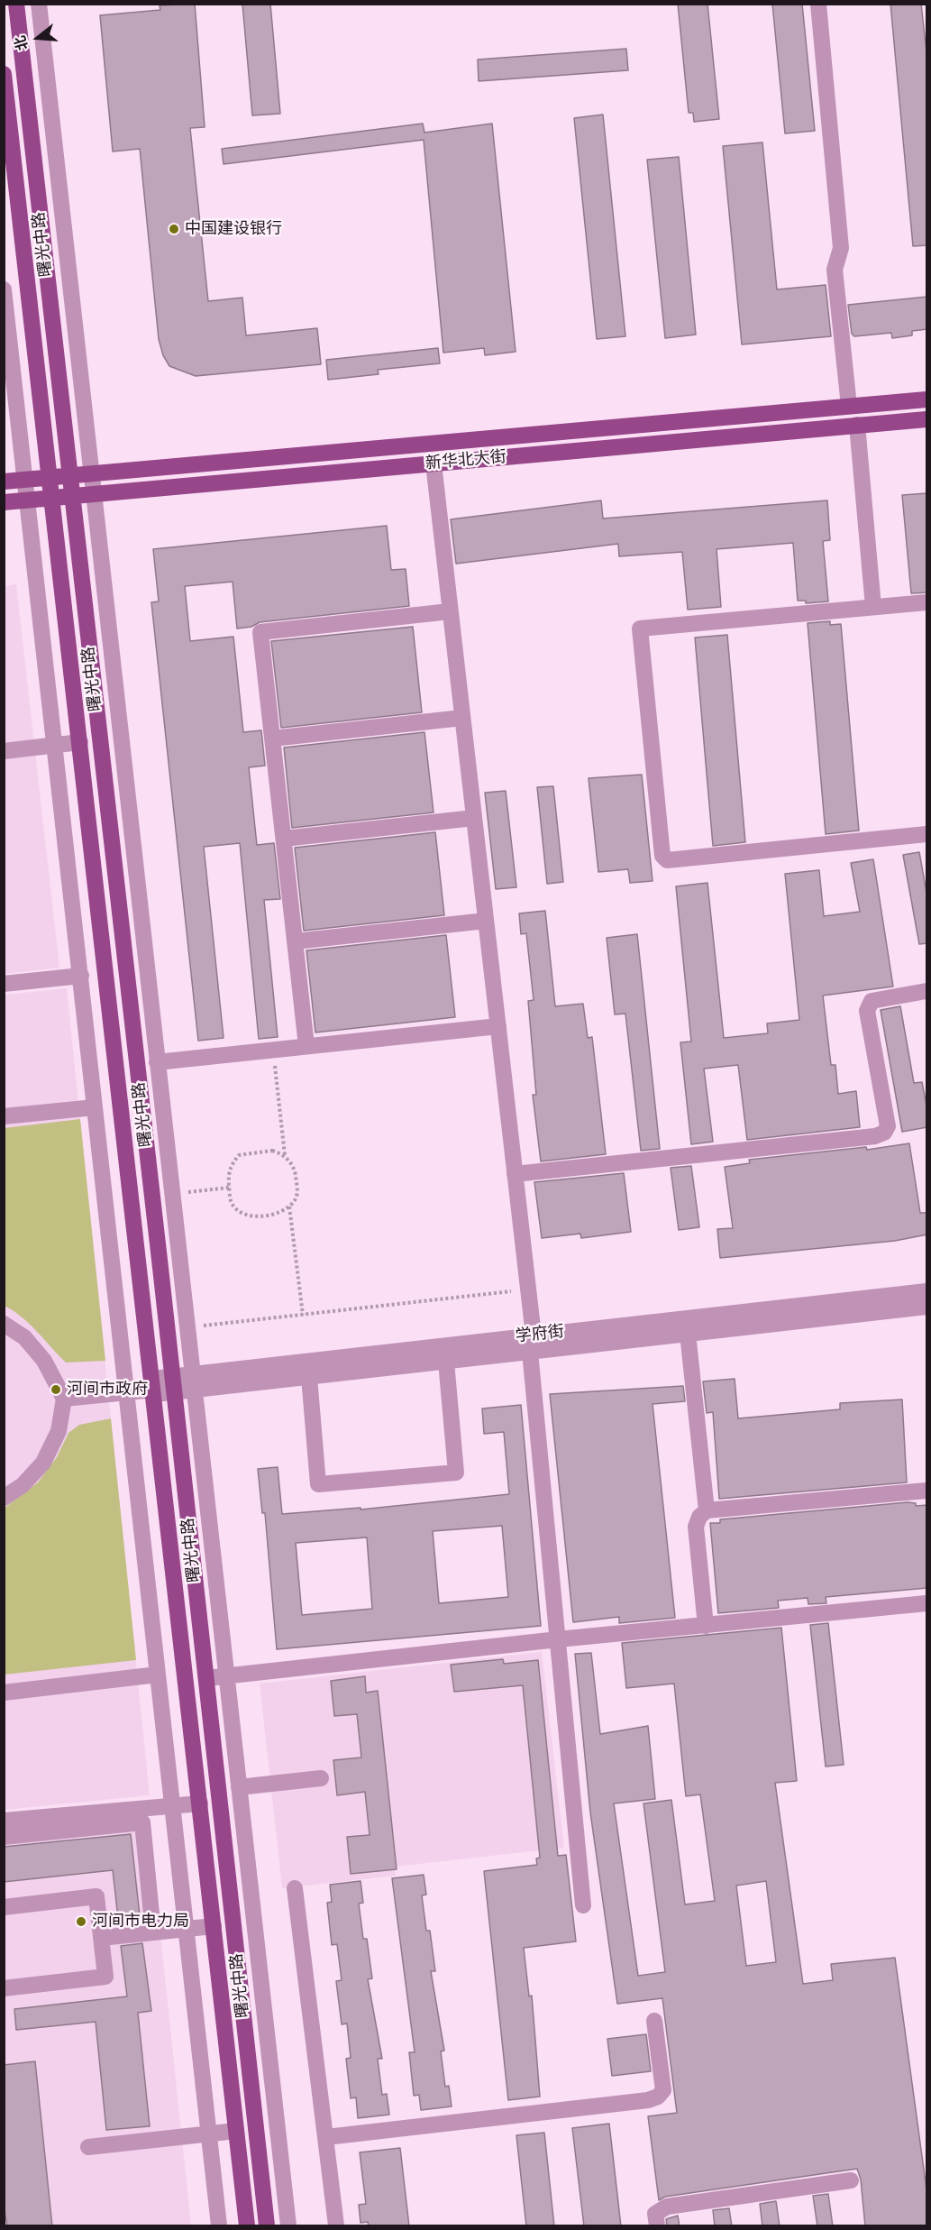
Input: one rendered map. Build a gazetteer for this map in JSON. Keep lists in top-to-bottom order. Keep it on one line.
{"streets":{"main road":["曙光中路","新华北大街"],"street":["学府街"]},"crossings":[["曙光中路","新华北大街"],["曙光中路","学府街"]],"places":["中国建设银行","河间市政府","河间市电力局"],"north":"left"}
